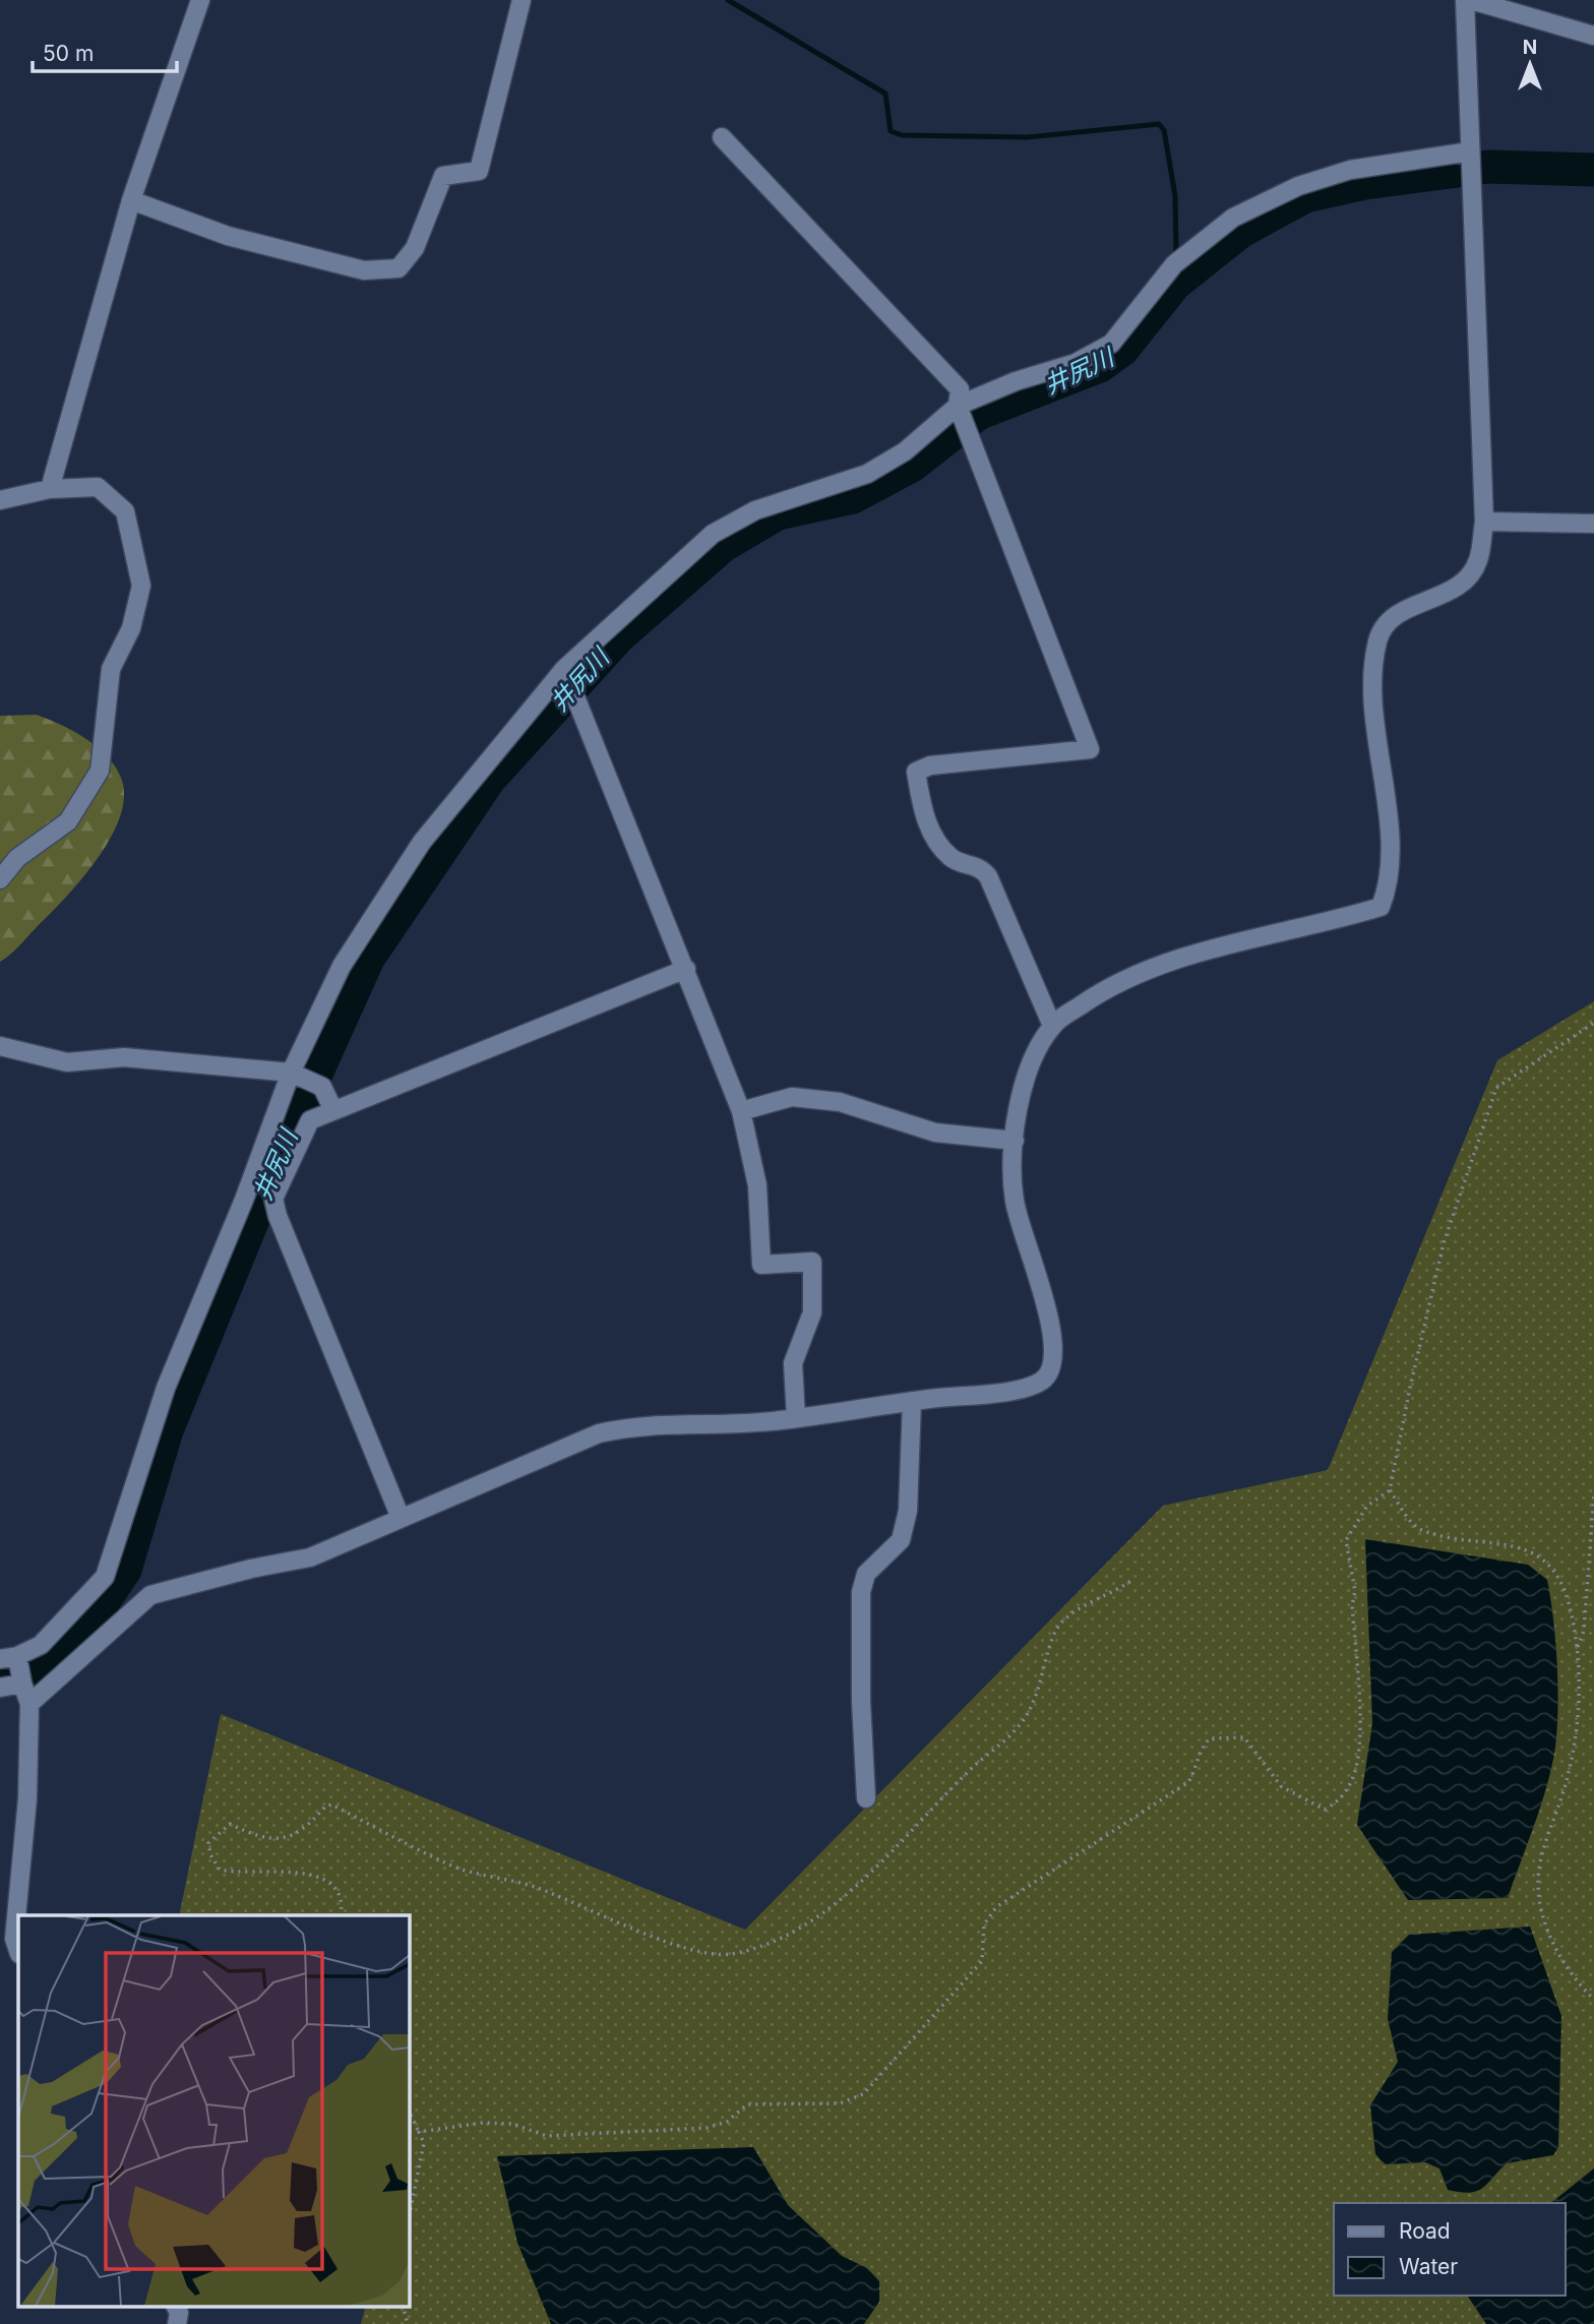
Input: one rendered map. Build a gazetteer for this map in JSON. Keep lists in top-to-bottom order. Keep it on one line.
{"water":["井尻川"],"legend":["Road","Water"],"scale_bar":"50 m","north":"top"}
